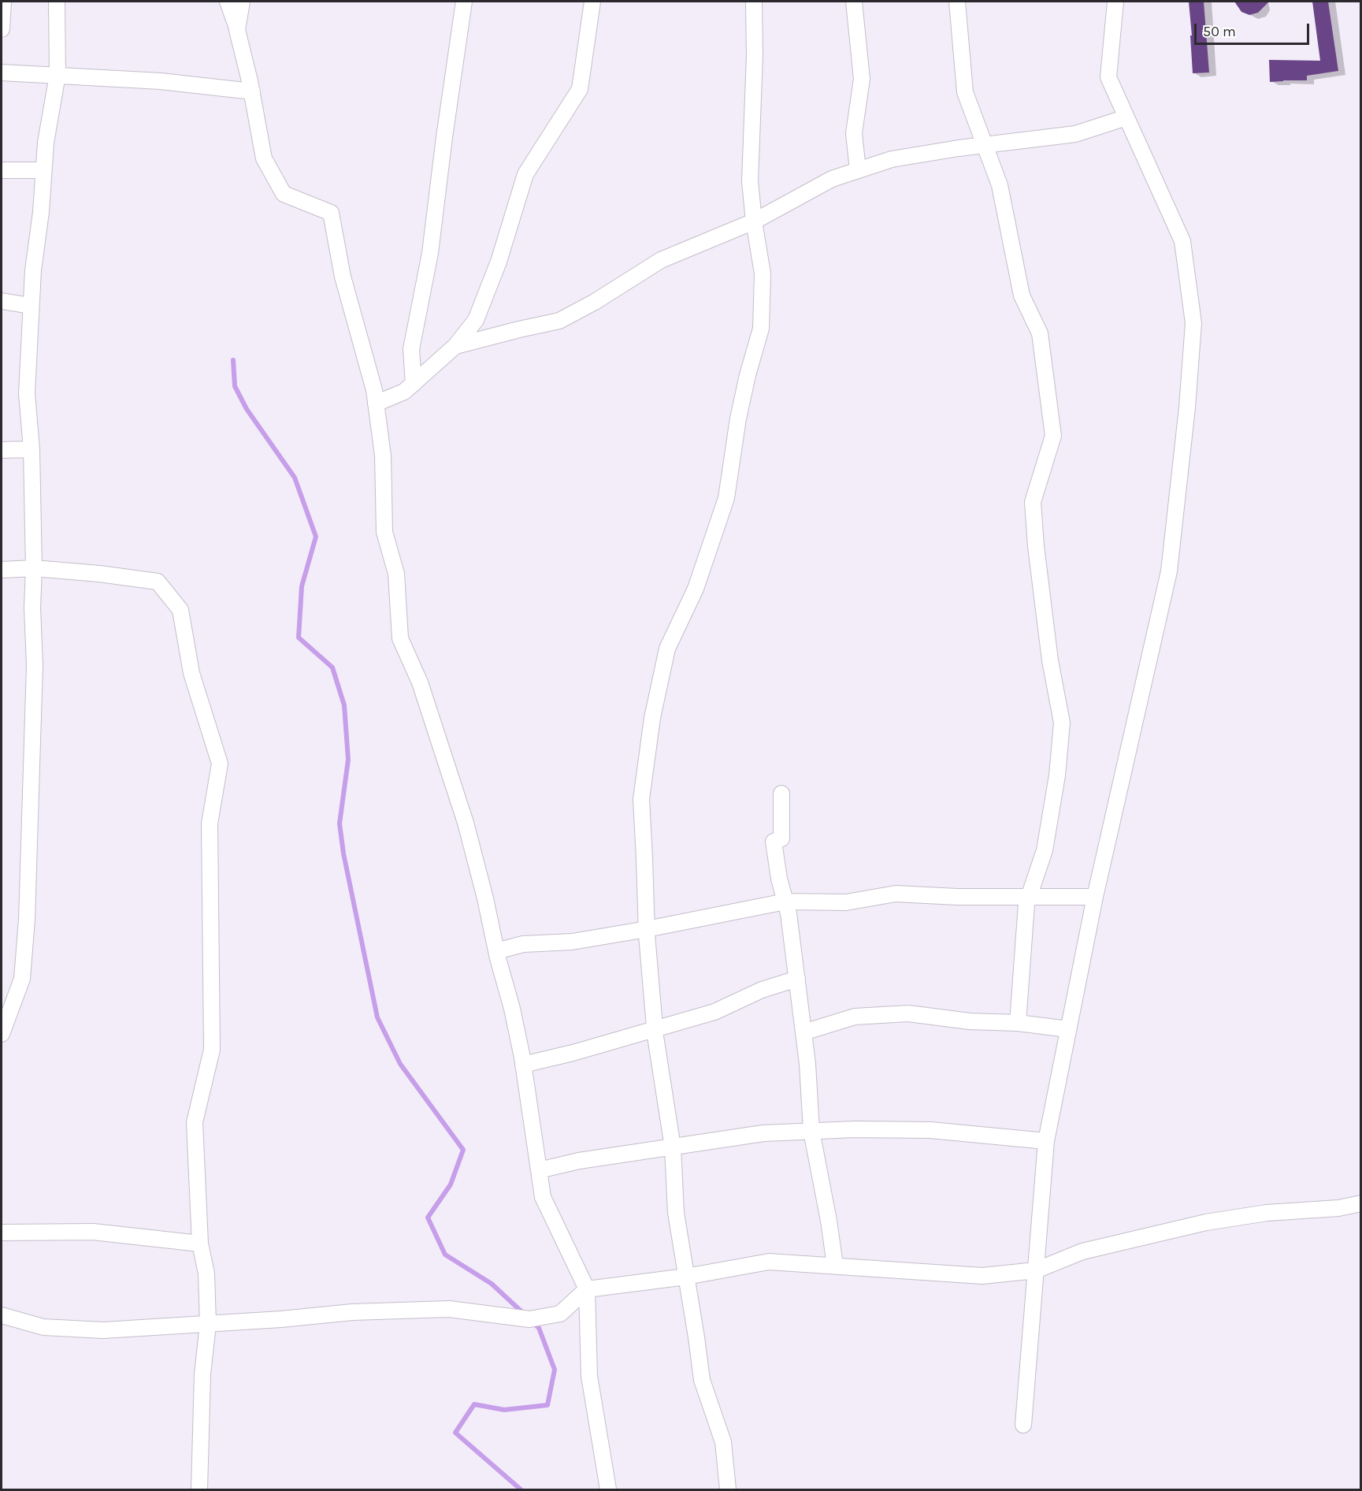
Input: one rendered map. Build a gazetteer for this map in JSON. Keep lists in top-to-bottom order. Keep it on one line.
{"scale_bar":"50 m"}
